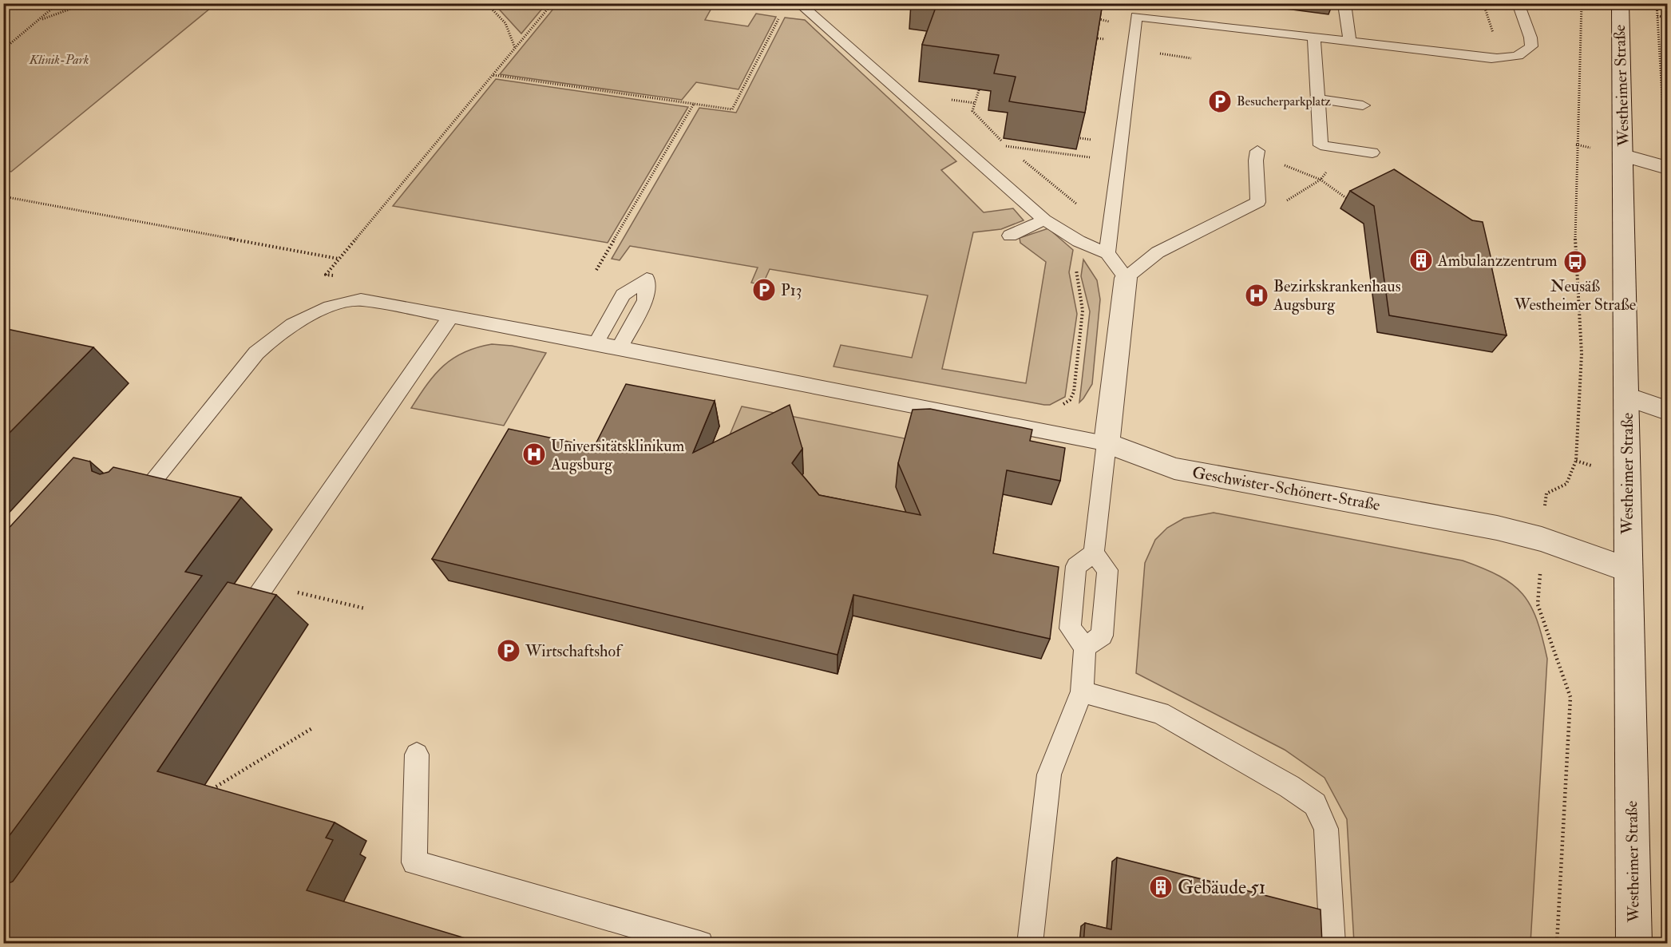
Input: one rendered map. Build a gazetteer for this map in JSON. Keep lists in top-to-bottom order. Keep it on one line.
{"streets":{"street":["Westheimer Straße","Geschwister-Schönert-Straße"]},"crossings":[["Westheimer Straße","Geschwister-Schönert-Straße"]],"parks":["Klinik-Park"],"places":{"parking":["Besucherparkplatz","P13","Wirtschaftshof"],"building":["Ambulanzzentrum","Gebäude 51"],"bus stop":["Neusäß Westheimer Straße"],"hospital":["Bezirkskrankenhaus Augsburg","Universitätsklinikum Augsburg"]}}
